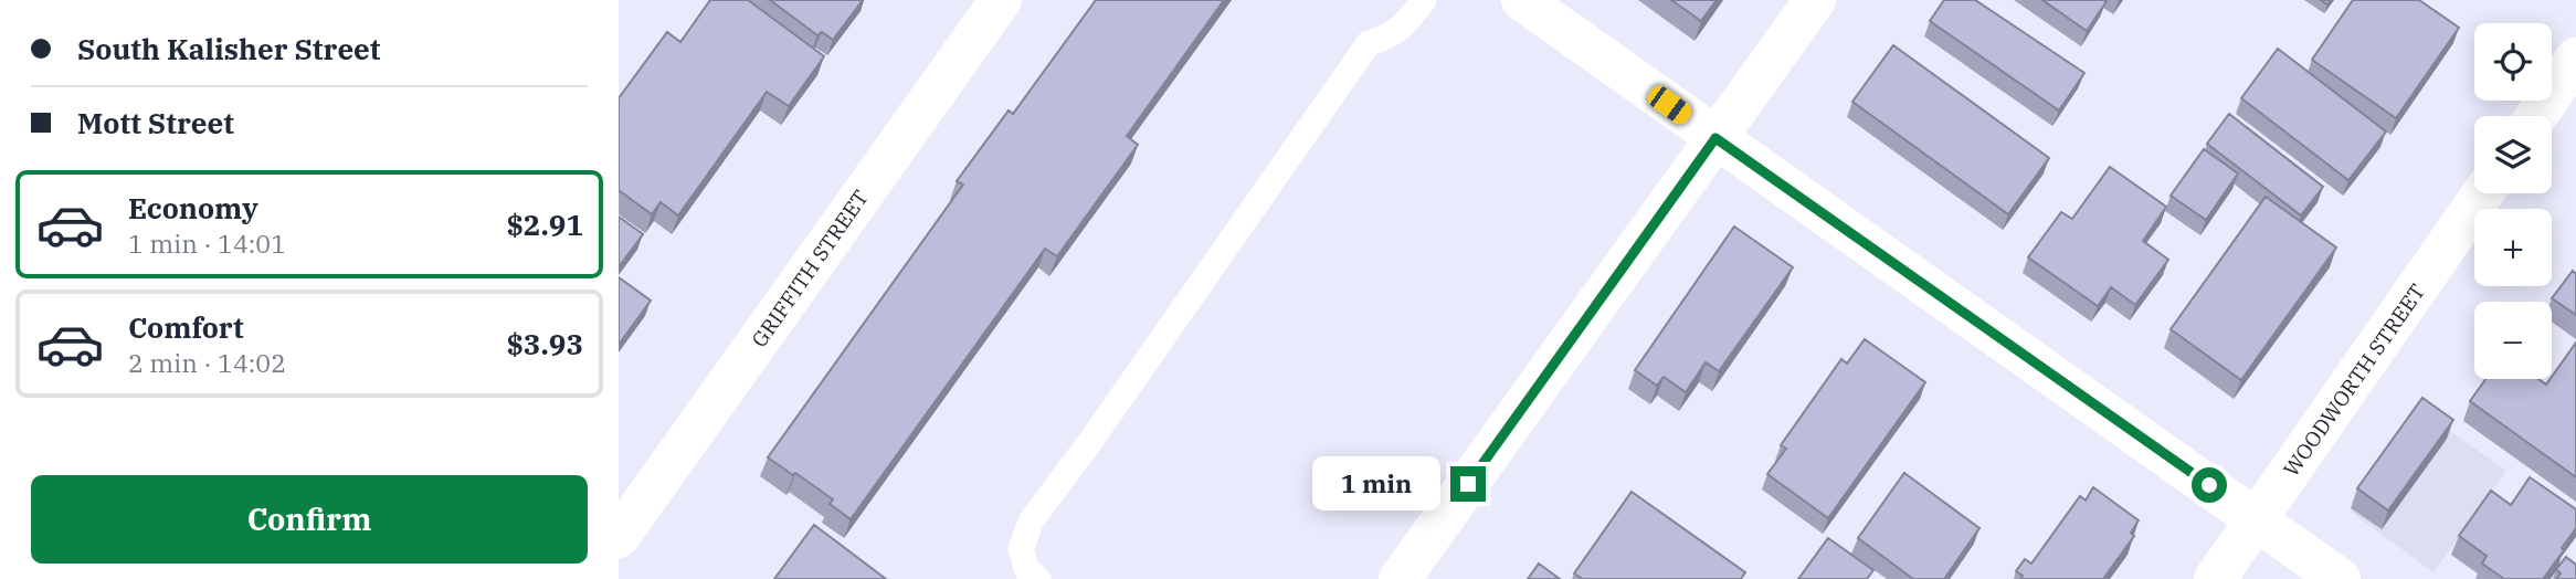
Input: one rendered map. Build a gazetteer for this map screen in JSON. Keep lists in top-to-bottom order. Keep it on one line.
{"streets":{"street":["GRIFFITH STREET","WOODWORTH STREET"]},"page":{"banner":["South Kalisher Street","Mott Street"],"map_buttons":["+","−"],"list":[{"name":"Economy","note":"1 min · 14:01","value":"$2.91"},{"name":"Comfort","note":"2 min · 14:02","value":"$3.93"}],"bubble":"1 min","buttons":"Confirm"}}
